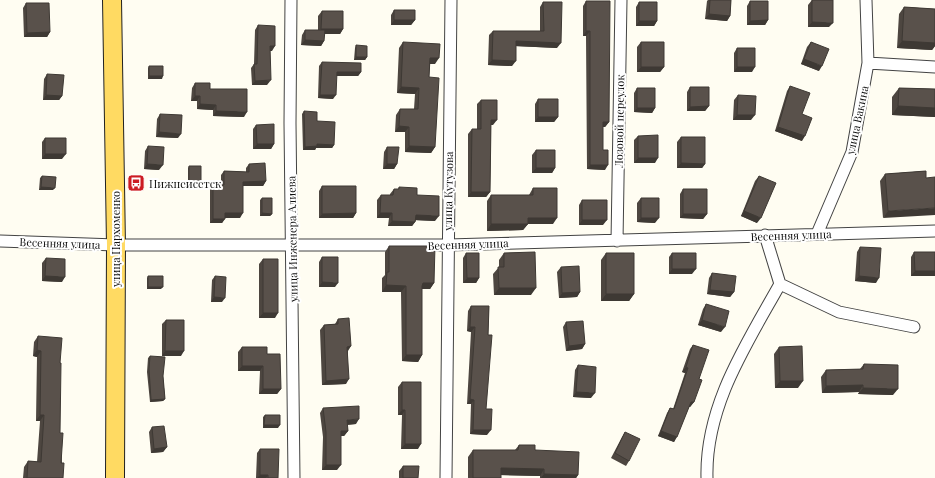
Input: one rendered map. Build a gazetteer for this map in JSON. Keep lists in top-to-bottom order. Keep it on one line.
{"streets":{"main road":["улица Пархоменко"],"street":["улица Вакина","Лозовой переулок","улица Кутузова","Весенняя улица","улица Инженера Алиева"]},"crossings":[["улица Вакина","Весенняя улица"],["Лозовой переулок","Весенняя улица"],["улица Кутузова","Весенняя улица"],["Весенняя улица","улица Пархоменко"],["Весенняя улица","улица Инженера Алиева"]],"places":{"bus stop":["Нижнеисетск"]}}
